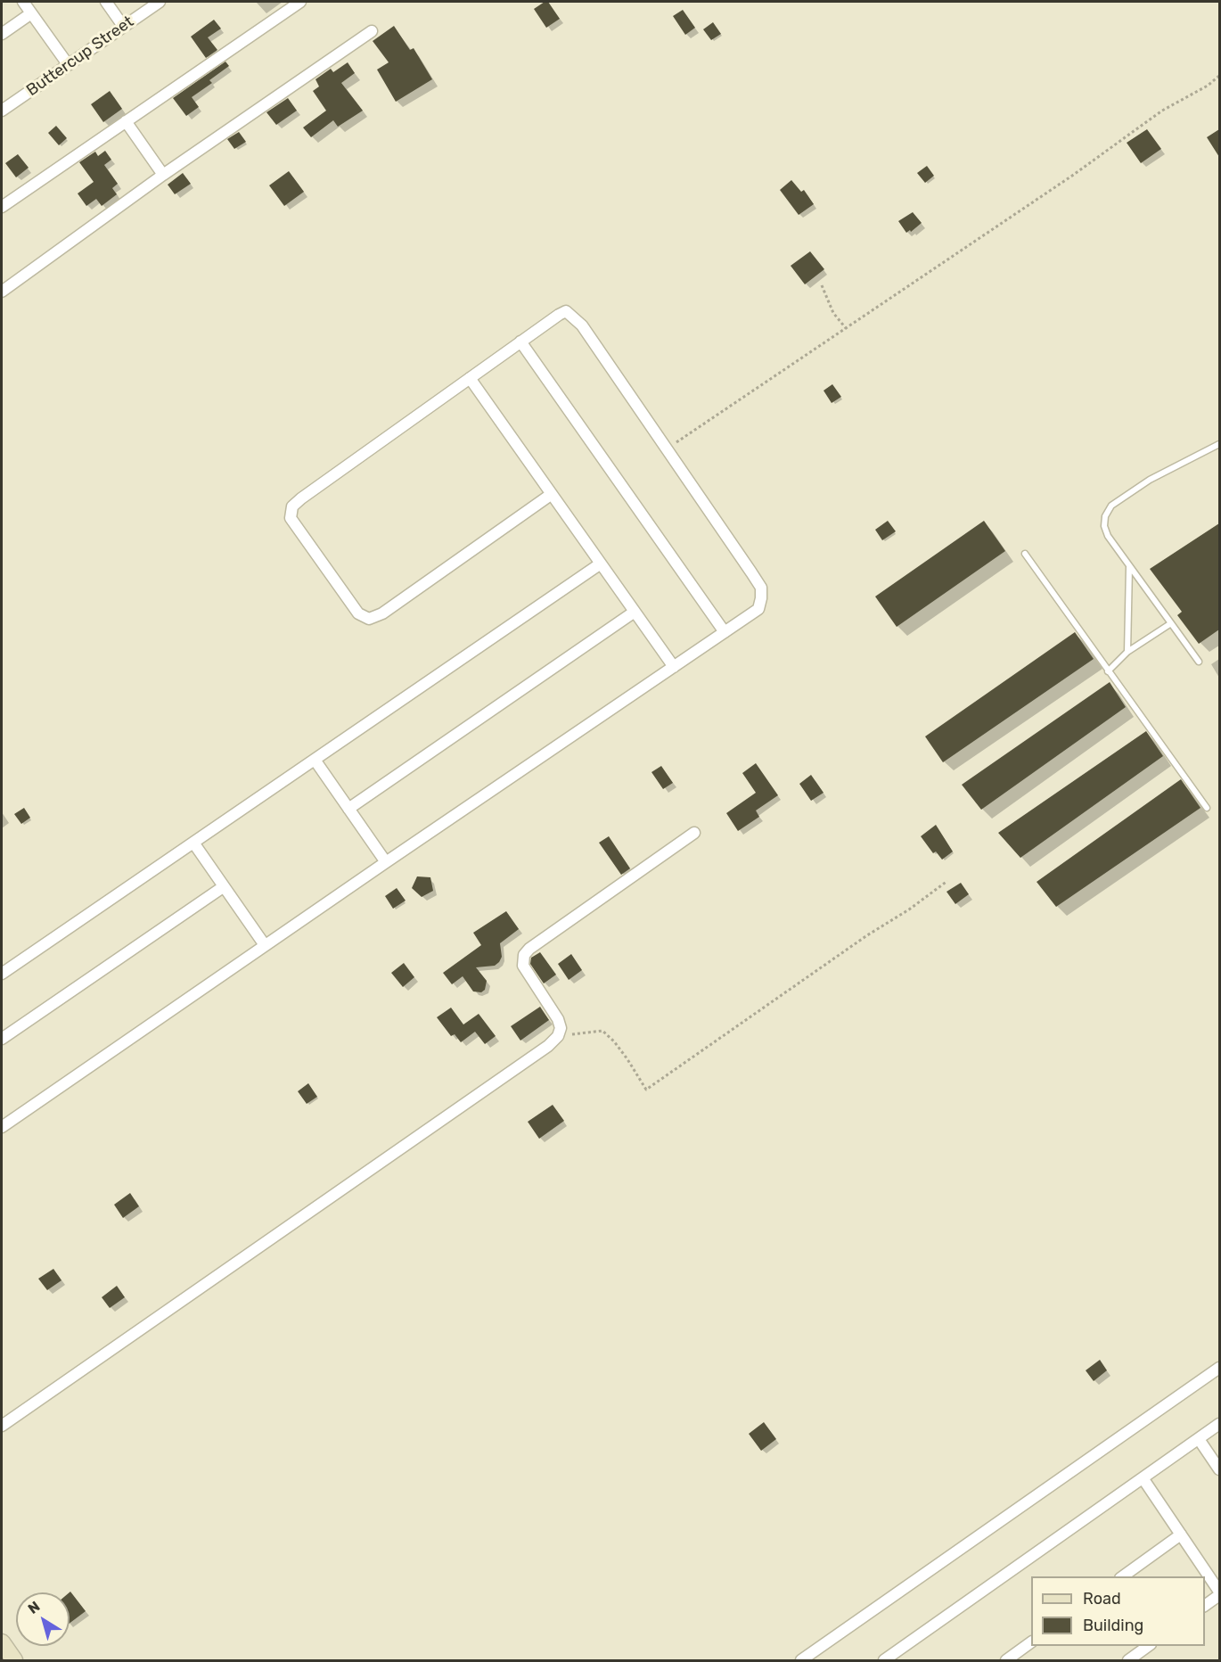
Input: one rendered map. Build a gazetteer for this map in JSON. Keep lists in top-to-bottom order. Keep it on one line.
{"streets":{"street":["Buttercup Street"]},"legend":["Road","Building"],"north":"top left"}
